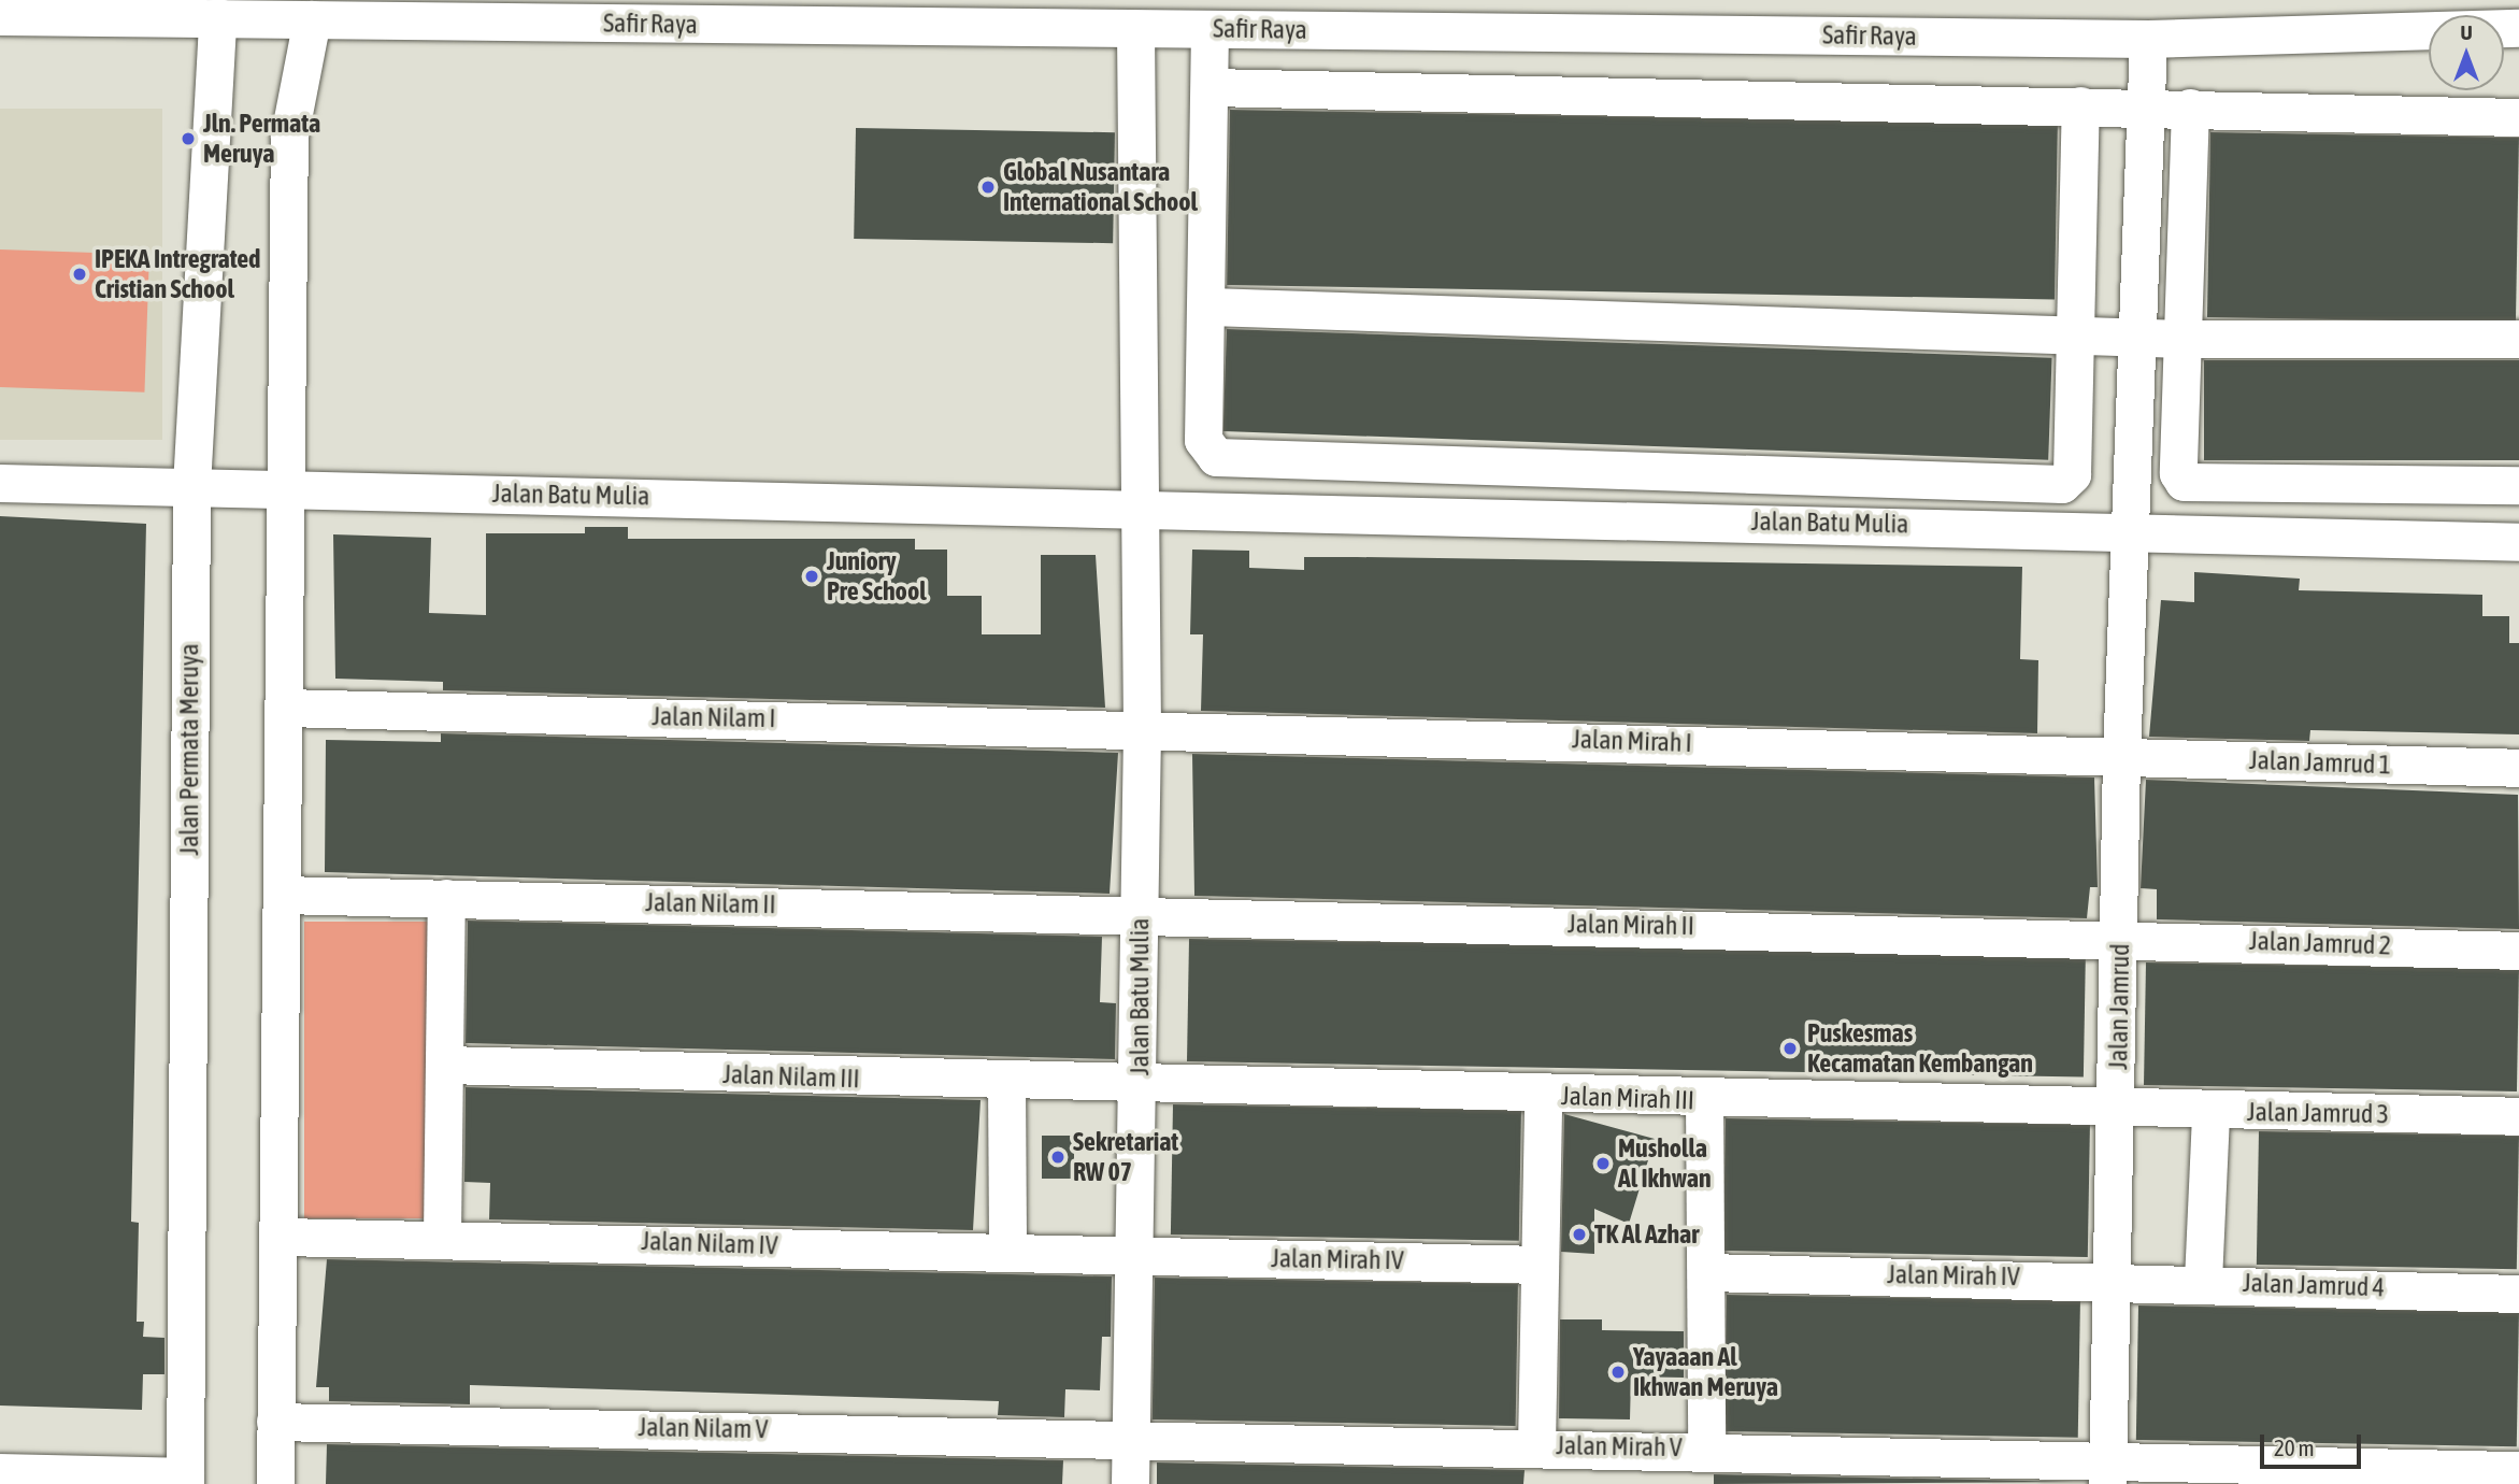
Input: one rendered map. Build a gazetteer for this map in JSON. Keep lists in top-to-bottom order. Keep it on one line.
{"streets":{"street":["Safir Raya","Jalan Batu Mulia","Jalan Nilam I","Jalan Mirah I","Jalan Permata Meruya","Jalan Jamrud 1","Jalan Nilam II","Jalan Mirah II","Jalan Jamrud 2","Jalan Jamrud","Jalan Nilam III","Jalan Mirah III","Jalan Jamrud 3","Jalan Nilam IV","Jalan Mirah IV","Jalan Jamrud 4","Jalan Nilam V","Jalan Mirah V"]},"crossings":[["Safir Raya","Jalan Batu Mulia"],["Safir Raya","Jalan Permata Meruya"],["Safir Raya","Jalan Jamrud"],["Jalan Batu Mulia","Jalan Nilam I"],["Jalan Batu Mulia","Jalan Mirah I"],["Jalan Batu Mulia","Jalan Permata Meruya"],["Jalan Batu Mulia","Jalan Nilam II"],["Jalan Batu Mulia","Jalan Mirah II"],["Jalan Batu Mulia","Jalan Jamrud"],["Jalan Batu Mulia","Jalan Nilam III"],["Jalan Batu Mulia","Jalan Mirah III"],["Jalan Batu Mulia","Jalan Nilam IV"],["Jalan Batu Mulia","Jalan Mirah IV"],["Jalan Batu Mulia","Jalan Nilam V"],["Jalan Batu Mulia","Jalan Mirah V"],["Jalan Nilam I","Jalan Mirah I"],["Jalan Mirah I","Jalan Jamrud 1"],["Jalan Mirah I","Jalan Jamrud"],["Jalan Jamrud 1","Jalan Jamrud"],["Jalan Nilam II","Jalan Mirah II"],["Jalan Mirah II","Jalan Jamrud 2"],["Jalan Mirah II","Jalan Jamrud"],["Jalan Jamrud 2","Jalan Jamrud"],["Jalan Jamrud","Jalan Mirah III"],["Jalan Jamrud","Jalan Jamrud 3"],["Jalan Jamrud","Jalan Mirah IV"],["Jalan Jamrud","Jalan Jamrud 4"],["Jalan Jamrud","Jalan Mirah V"],["Jalan Nilam III","Jalan Mirah III"],["Jalan Mirah III","Jalan Jamrud 3"],["Jalan Nilam IV","Jalan Mirah IV"],["Jalan Mirah IV","Jalan Jamrud 4"],["Jalan Nilam V","Jalan Mirah V"]],"places":["Jln. Permata Meruya","Global Nusantara International School","IPEKA Intregrated Cristian School","Juniory Pre School","Puskesmas Kecamatan Kembangan","Sekretariat RW 07","Musholla Al Ikhwan","TK Al Azhar","Yayaaan Al Ikhwan Meruya"],"scale_bar":"20 m","north":"top"}
